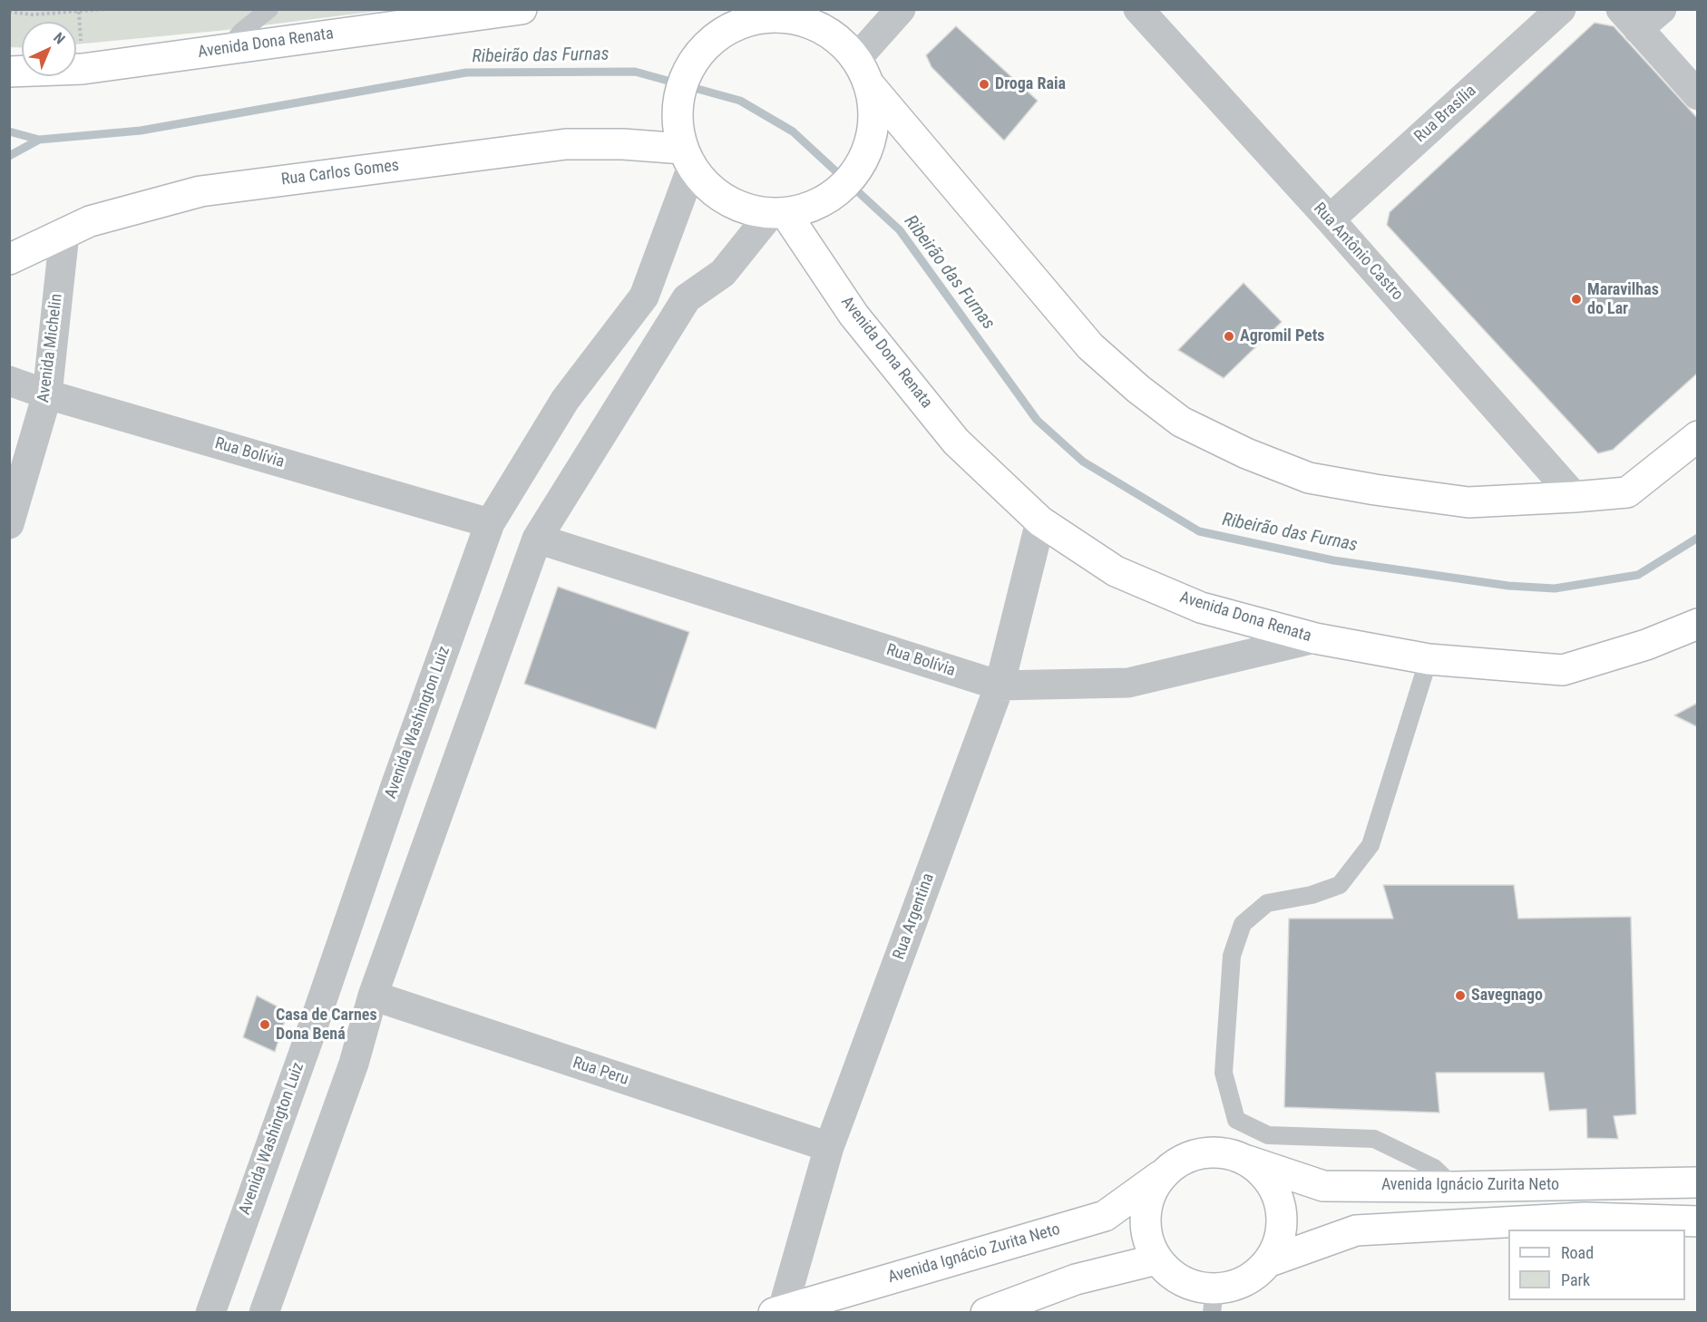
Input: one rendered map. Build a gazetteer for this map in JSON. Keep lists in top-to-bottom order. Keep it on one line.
{"streets":{"main road":["Avenida Dona Renata","Rua Carlos Gomes","Avenida Ignácio Zurita Neto"],"street":["Rua Brasília","Rua Antônio Castro","Avenida Michelin","Rua Bolívia","Avenida Washington Luiz","Rua Argentina","Rua Peru"]},"crossings":[["Avenida Dona Renata","Rua Bolívia"],["Avenida Dona Renata","Rua Argentina"],["Rua Brasília","Rua Antônio Castro"],["Rua Carlos Gomes","Avenida Michelin"],["Rua Carlos Gomes","Avenida Washington Luiz"],["Avenida Michelin","Rua Bolívia"],["Rua Bolívia","Avenida Washington Luiz"],["Rua Bolívia","Rua Argentina"],["Rua Argentina","Rua Peru"],["Rua Argentina","Avenida Ignácio Zurita Neto"]],"water":["Ribeirão das Furnas"],"places":["Droga Raia","Maravilhas do Lar","Agromil Pets","Savegnago","Casa de Carnes Dona Bená"],"legend":["Road","Park"],"north":"top right"}
